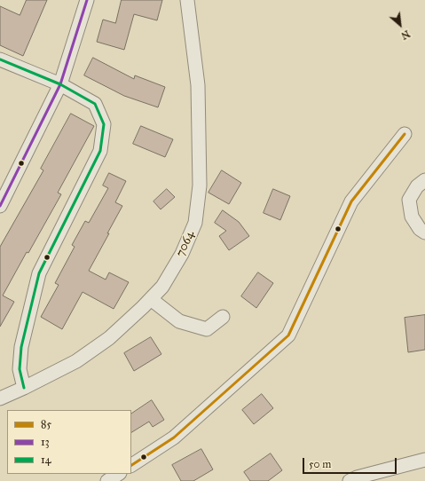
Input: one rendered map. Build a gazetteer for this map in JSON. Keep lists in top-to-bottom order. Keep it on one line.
{"streets":{"street":["7064"]},"lines":["transit line 13","transit line 14","transit line 85"],"legend":["85","13","14"],"scale_bar":"50 m","north":"bottom right"}
